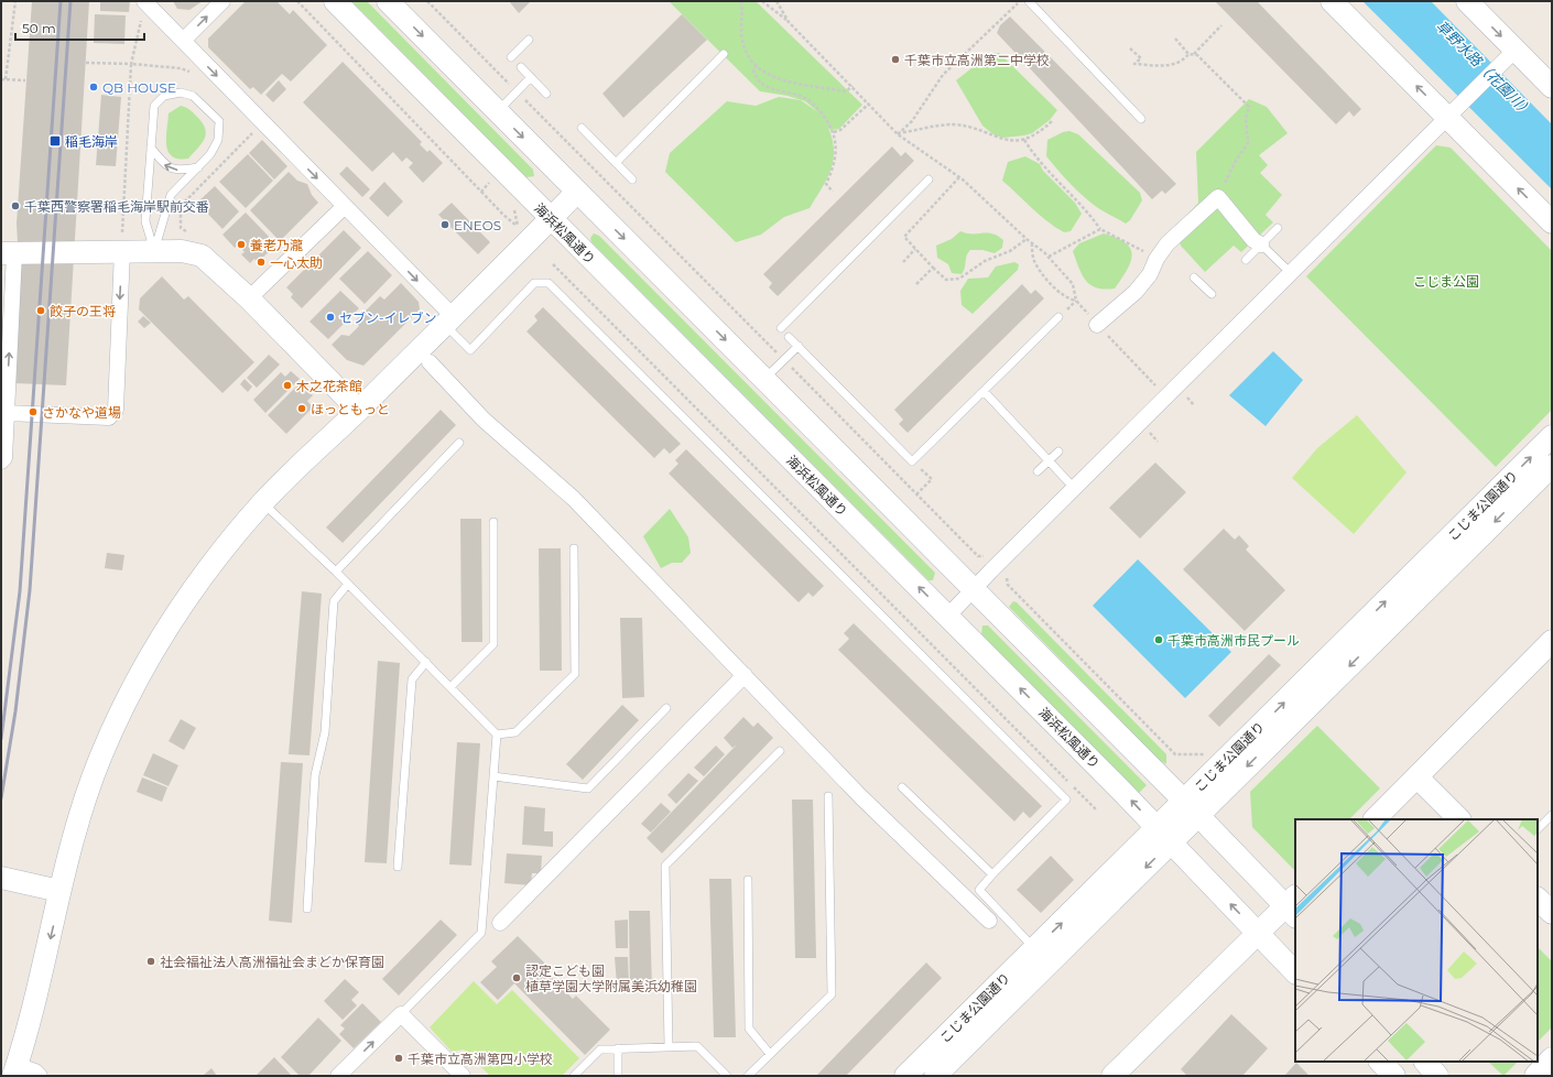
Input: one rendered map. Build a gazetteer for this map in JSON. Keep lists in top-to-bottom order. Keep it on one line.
{"streets":{"street":["海浜松風通り","こじま公園通り"]},"crossings":[["海浜松風通り","こじま公園通り"]],"water":["草野水路（花園川）"],"parks":["こじま公園"],"places":{"other":["千葉市立高洲第二中学校","QB HOUSE","千葉西警察署稲毛海岸駅前交番","ENEOS","養老乃瀧","一心太助","餃子の王将","セブン-イレブン","木之花茶館","ほっともっと","さかなや道場","千葉市高洲市民プール","社会福祉法人高洲福祉会まどか保育園","認定こども園 植草学園大学附属美浜幼稚園","千葉市立高洲第四小学校"],"transit":["稲毛海岸"]},"scale_bar":"50 m"}
